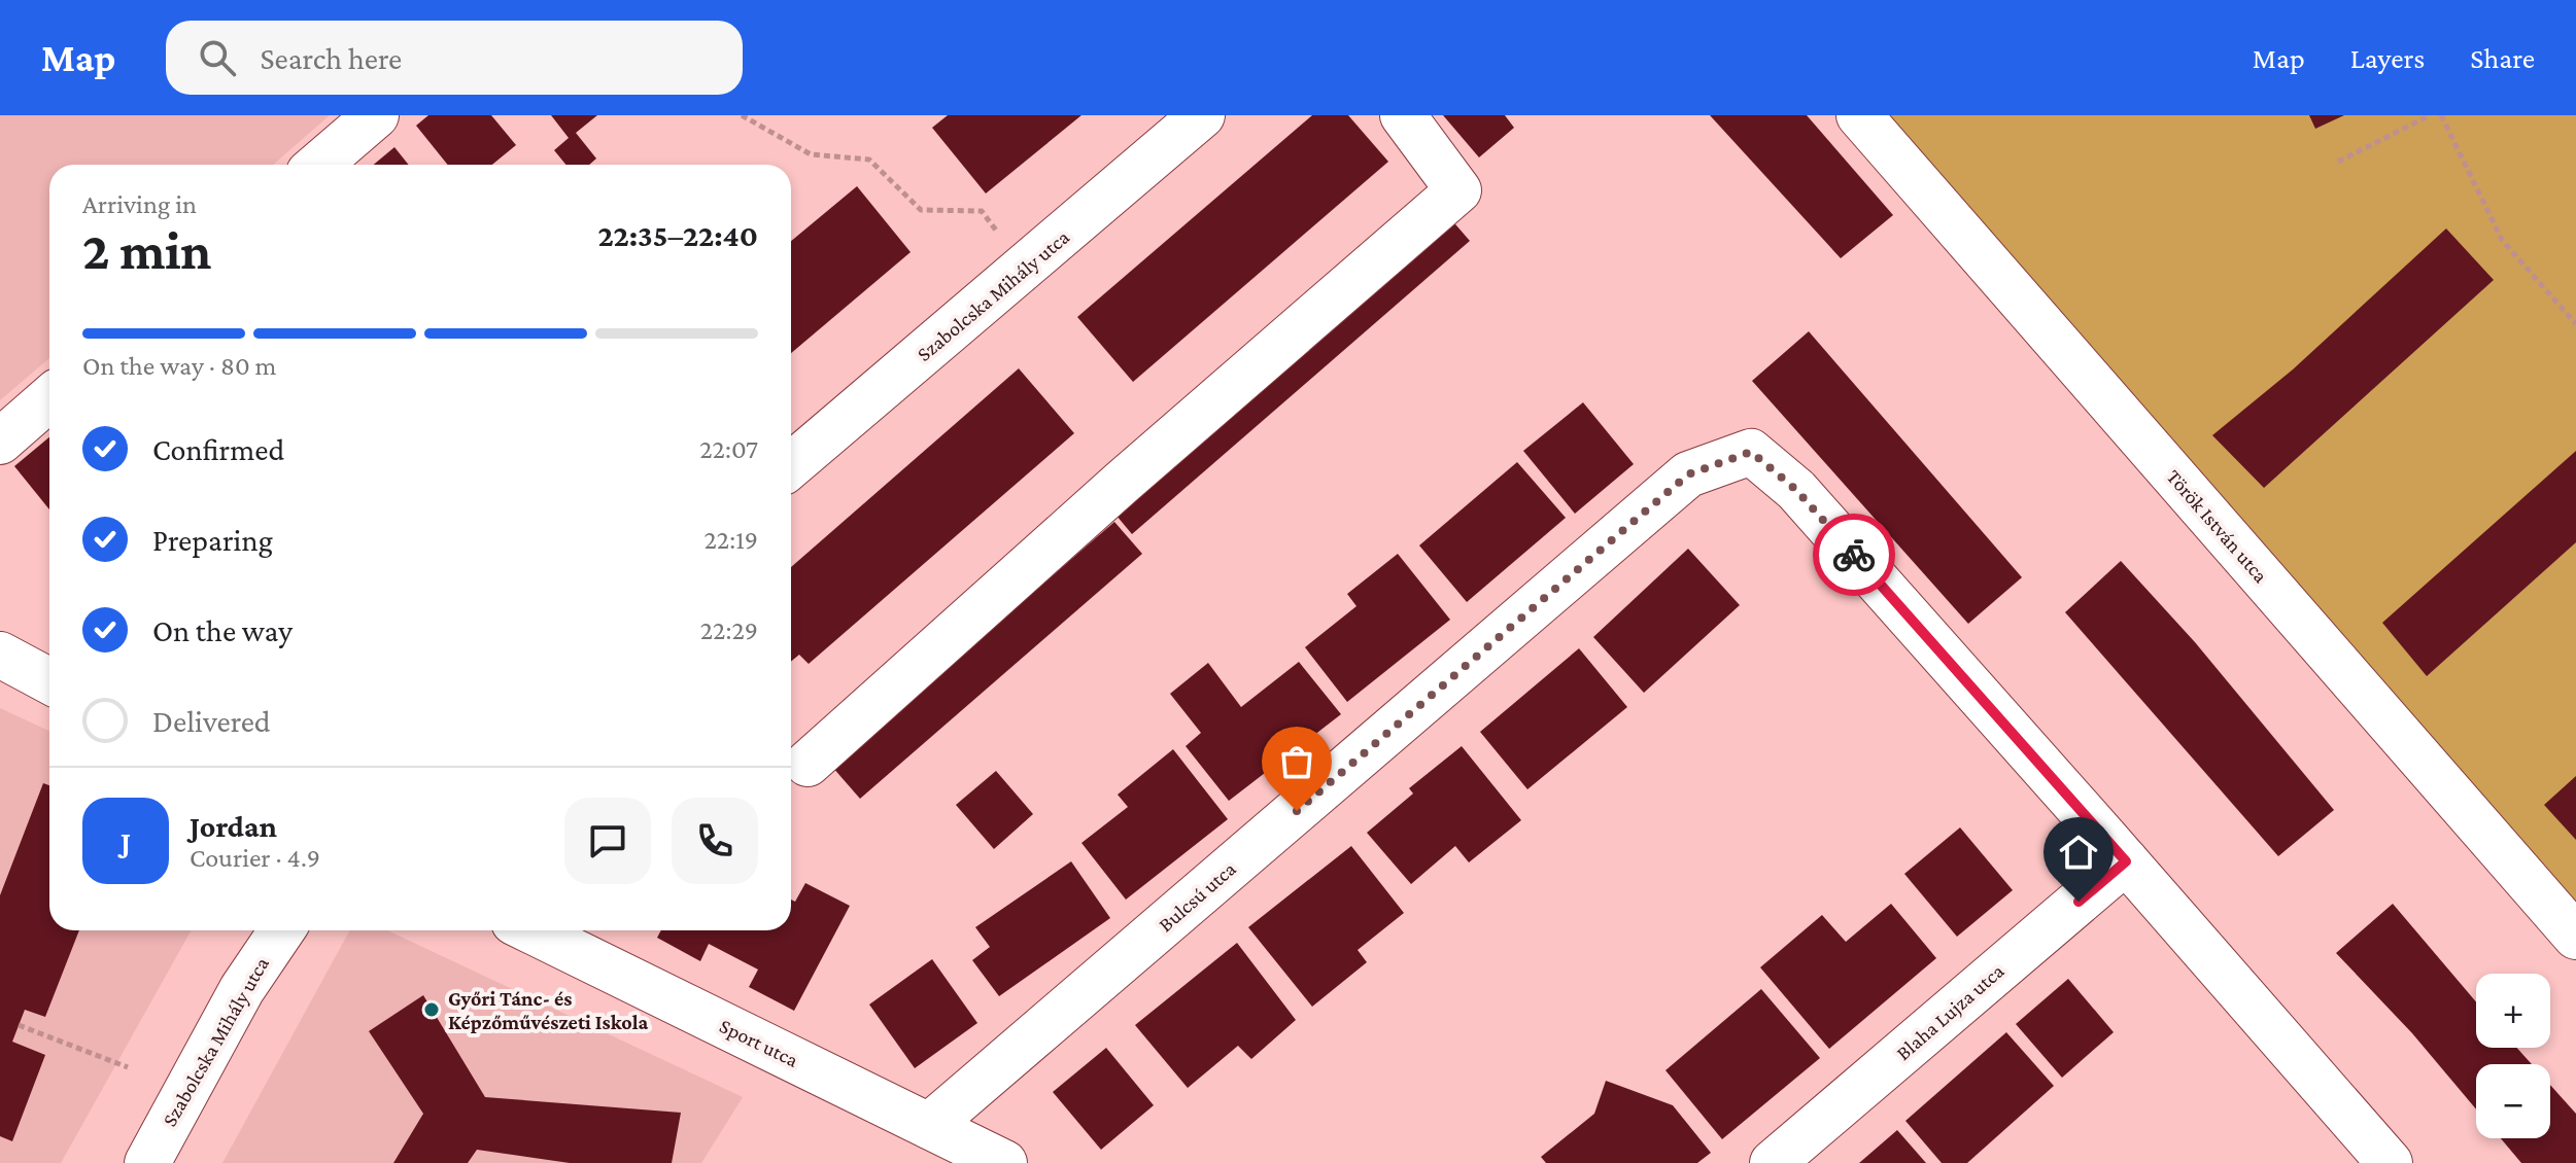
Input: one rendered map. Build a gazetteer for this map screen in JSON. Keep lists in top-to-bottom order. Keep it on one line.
{"streets":{"street":["Szabolcska Mihály utca","Török István utca","Bulcsú utca","Blaha Lujza utca","Sport utca"]},"crossings":[["Bulcsú utca","Blaha Lujza utca"],["Bulcsú utca","Sport utca"]],"places":["Győri Tánc- és Képzőművészeti Iskola"],"page":{"header":"Map","search":"Search here","nav":["Map","Layers","Share"],"heading":["2 min","Arriving in","22:35–22:40"],"panel":["Jordan","Courier · 4.9"],"bar":"On the way · 80 m","list":[["Confirmed","22:07"],["Preparing","22:19"],["On the way","22:29"],"Delivered"],"round":"J","map_buttons":["+","−"]}}
